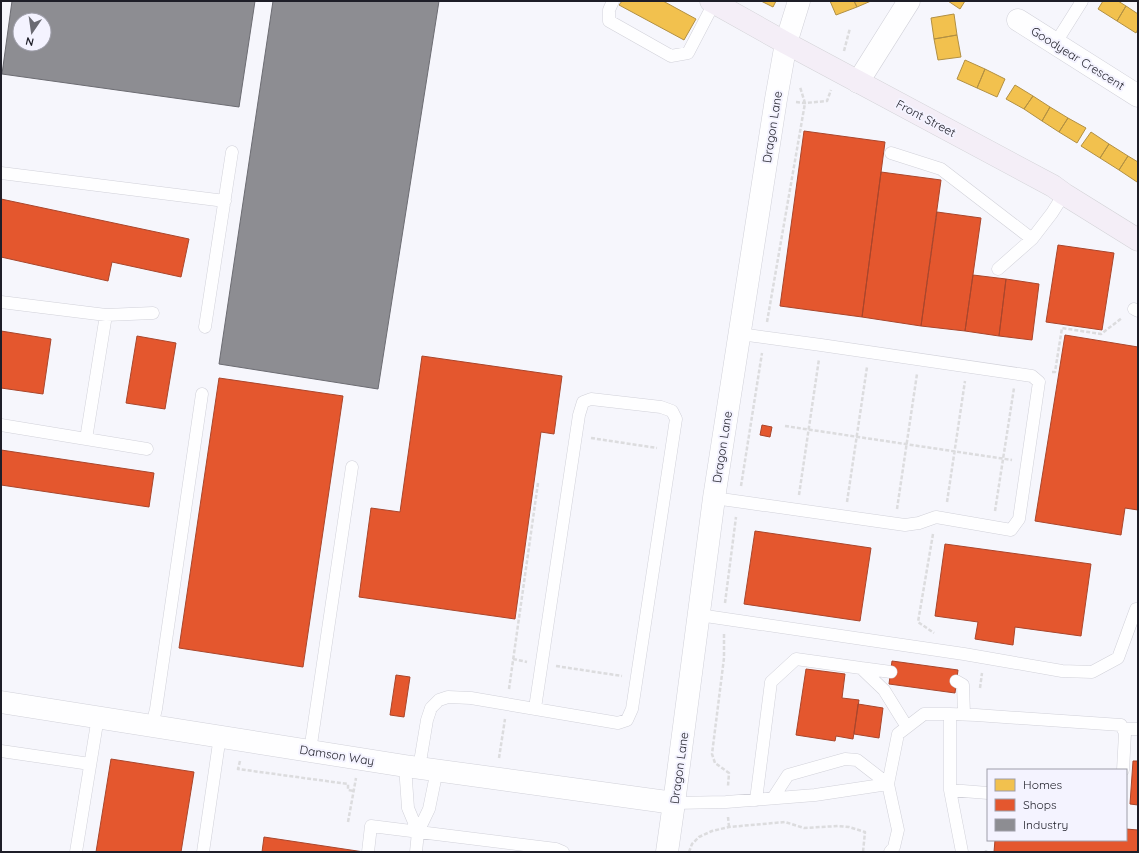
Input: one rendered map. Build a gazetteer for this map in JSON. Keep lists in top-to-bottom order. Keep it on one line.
{"streets":{"main road":["Front Street"],"street":["Goodyear Crescent","Dragon Lane","Damson Way"]},"crossings":[["Front Street","Dragon Lane"],["Dragon Lane","Damson Way"]],"legend":["Homes","Shops","Industry"],"north":"bottom"}
